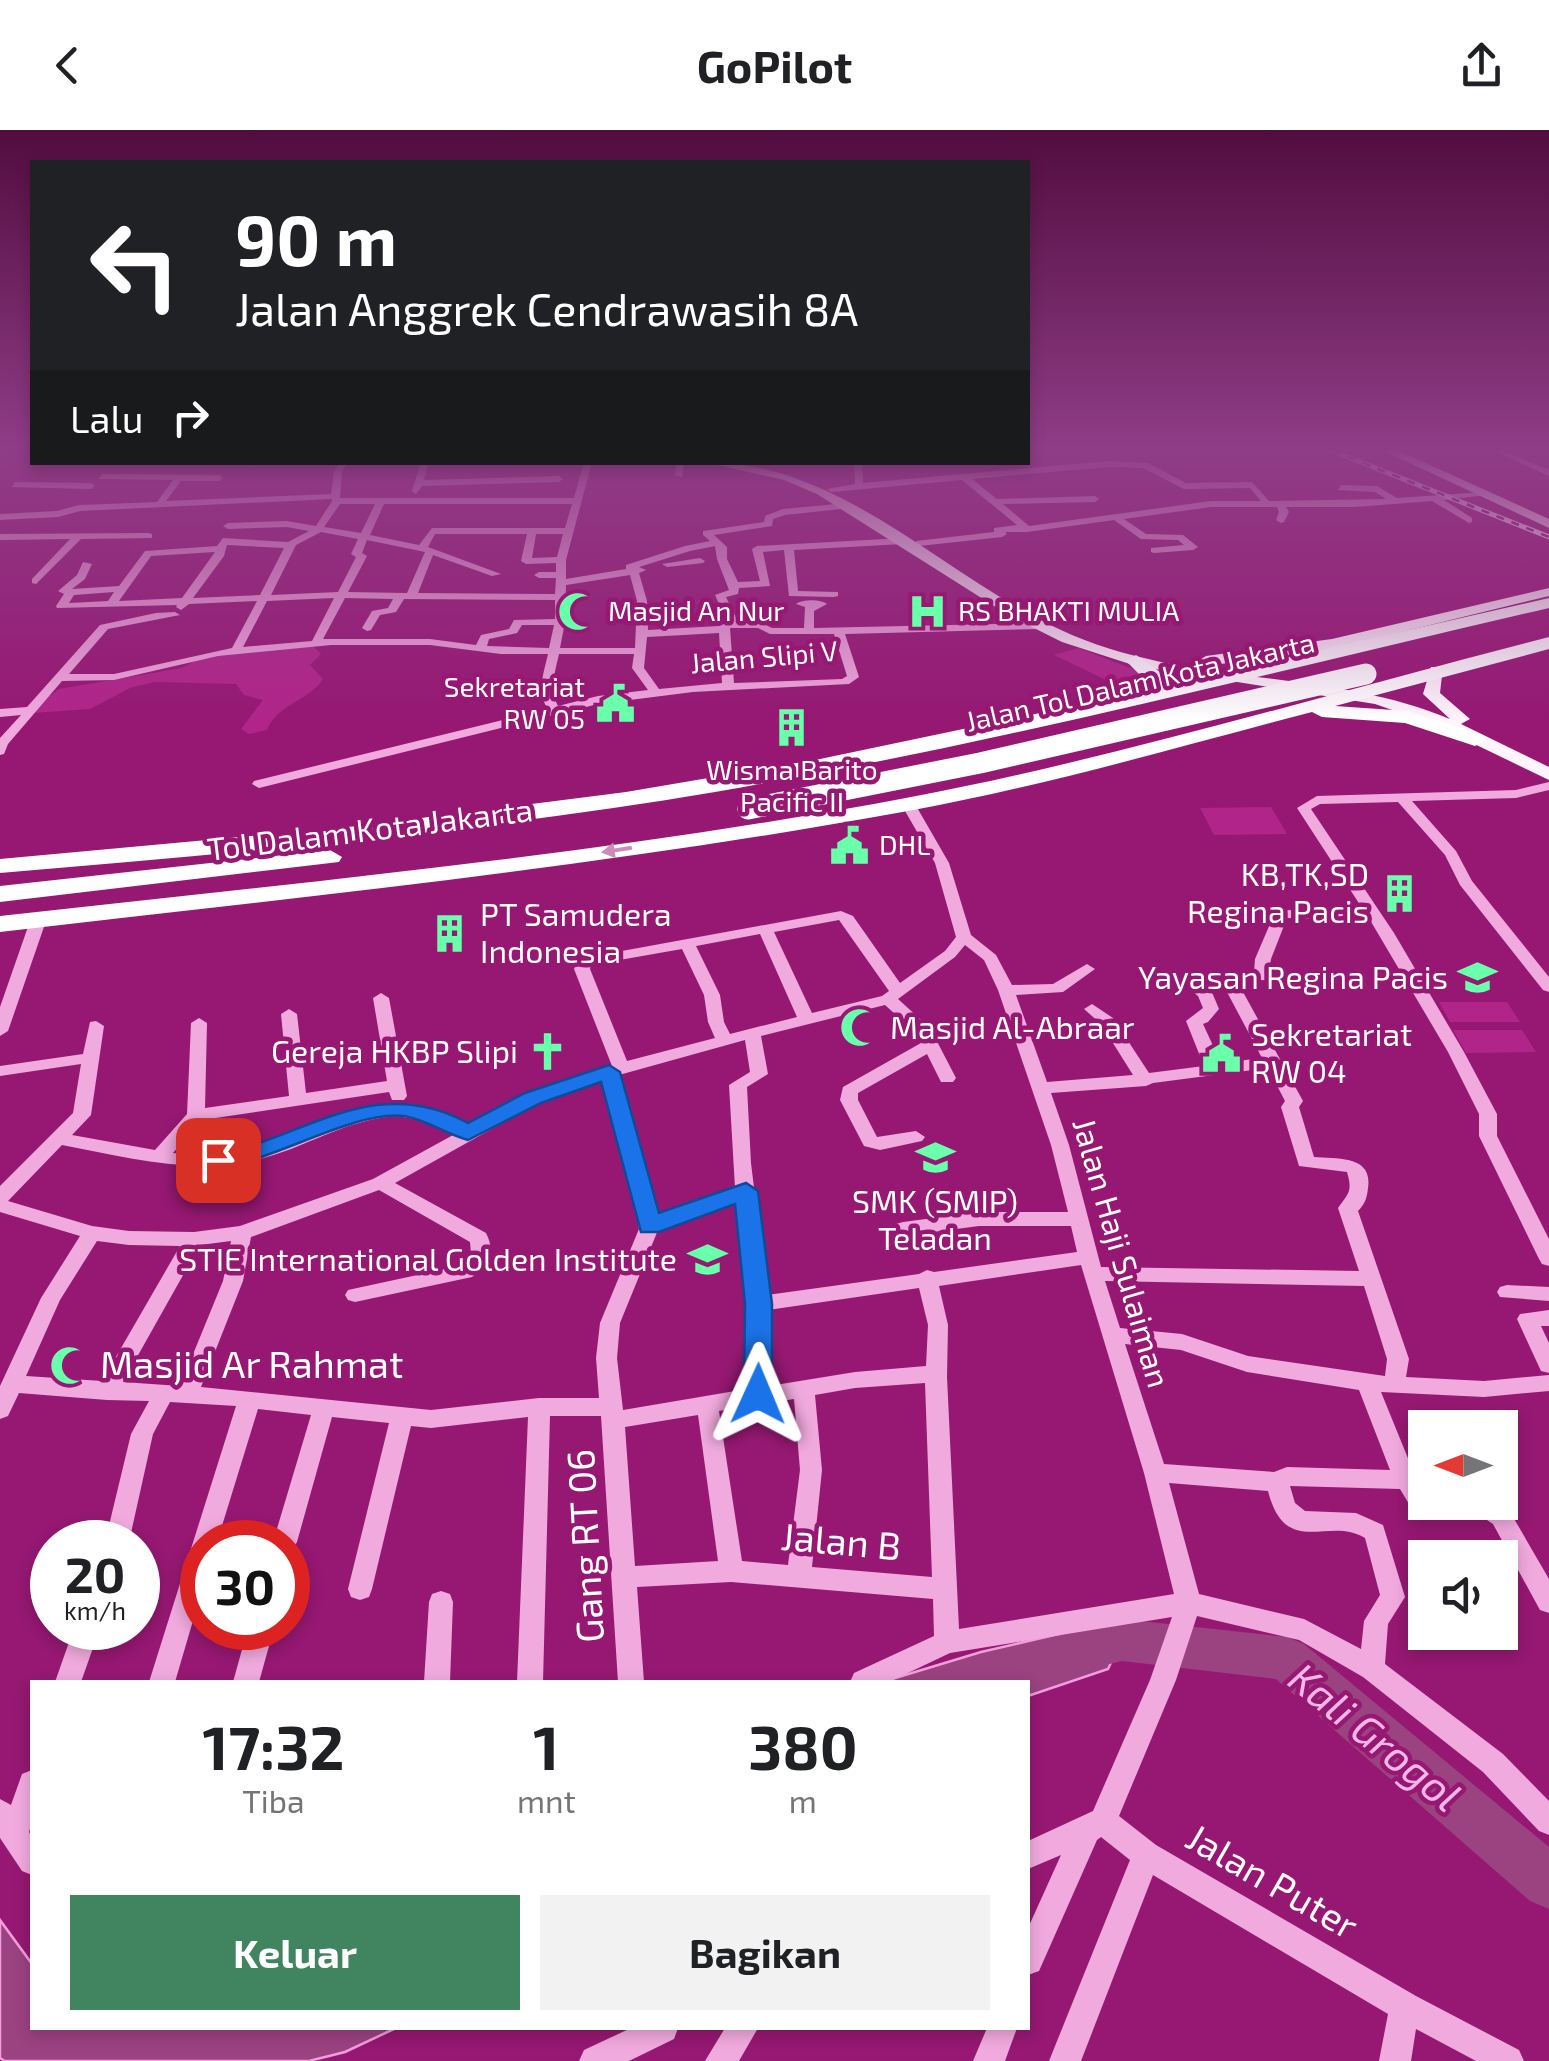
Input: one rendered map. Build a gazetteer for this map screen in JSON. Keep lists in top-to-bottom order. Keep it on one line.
{"streets":{"highway":["Jalan Tol Dalam Kota Jakarta","Tol Dalam Kota Jakarta"],"street":["Jalan Slipi V","Jalan Haji Sulaiman","Jalan B","Gang RT 06","Jalan Puter"]},"crossings":[["Jalan Tol Dalam Kota Jakarta","Tol Dalam Kota Jakarta"],["Jalan B","Gang RT 06"]],"water":["Kali Grogol"],"places":{"mosque":["Masjid An Nur","Masjid Al-Abraar","Masjid Ar Rahmat"],"hospital":["RS BHAKTI MULIA"],"public building":["Sekretariat RW 05","DHL","Sekretariat RW 04"],"building":["Wisma Barito Pacific II","KB,TK,SD Regina Pacis","PT Samudera Indonesia"],"school or university":["Yayasan Regina Pacis","SMK (SMIP) Teladan","STIE International Golden Institute"],"church":["Gereja HKBP Slipi"]},"north":"left","page":{"header":"GoPilot","turn":["90 m","Jalan Anggrek Cendrawasih 8A"],"then":"Lalu","speed":"20 km/h","limit":"30","eta":["17:32","Tiba","1","mnt","380","m"],"buttons":["Keluar","Bagikan"]}}
